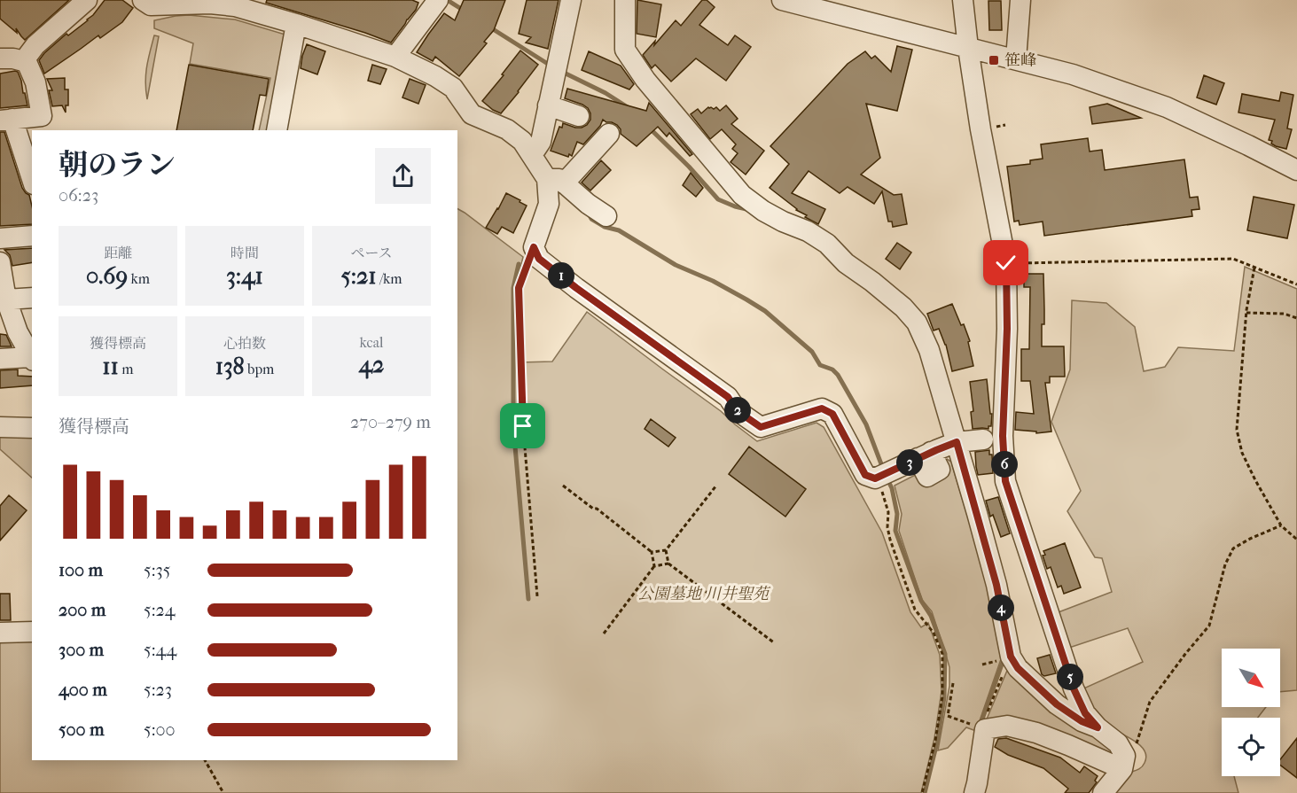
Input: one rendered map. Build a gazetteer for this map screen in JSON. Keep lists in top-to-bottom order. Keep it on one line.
{"parks":["公園墓地 川井聖苑"],"places":{"transit":["笹峰"]},"north":"bottom right","page":{"heading":["朝のラン","06:23"],"stats":[["距離","0.69 km"],["時間","3:41"],["ペース","5:21 /km"],["獲得標高","11 m"],["心拍数","138 bpm"],["kcal","42"]],"pins":["1","2","3","6","4","5"],"chart":["獲得標高","270–279 m"],"list":[{"name":"100 m","note":"5:35"},{"name":"200 m","note":"5:24"},{"name":"300 m","note":"5:44"},{"name":"400 m","note":"5:23"},{"name":"500 m","note":"5:00"}]}}
